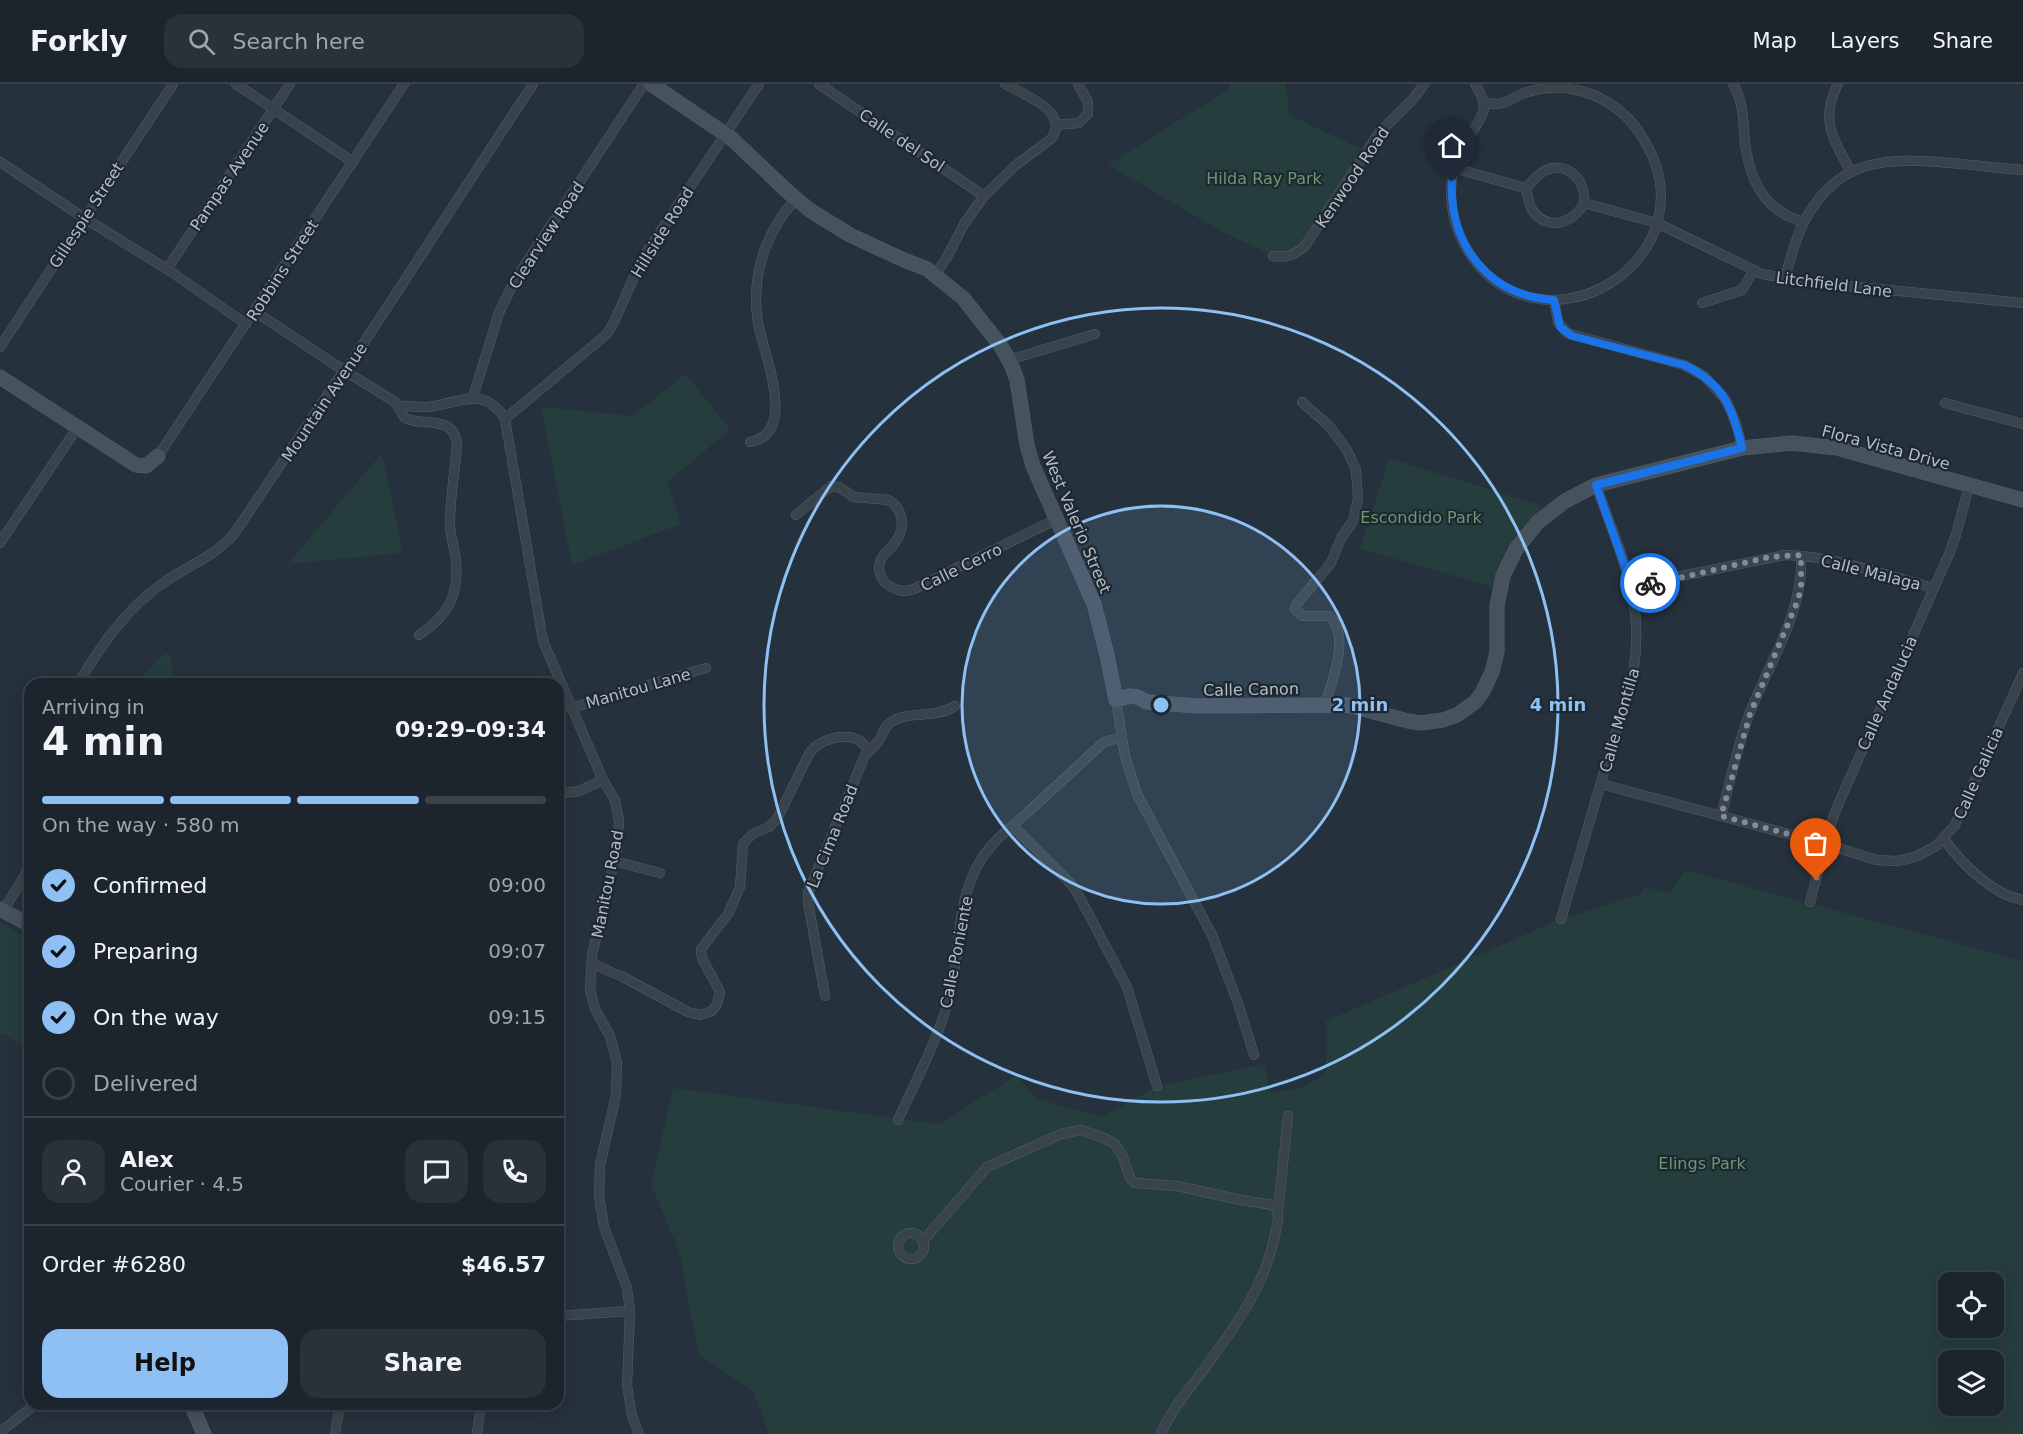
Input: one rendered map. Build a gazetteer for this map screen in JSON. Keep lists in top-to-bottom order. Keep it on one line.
{"streets":{"street":["Calle del Sol","Pampas Avenue","Kenwood Road","Gillespie Street","Hillside Road","Clearview Road","Robbins Street","Litchfield Lane","Mountain Avenue","Flora Vista Drive","West Valerio Street","Calle Cerro","Calle Malaga","Manitou Lane","Calle Canon","Calle Andalucia","Calle Montilla","Calle Galicia","La Cima Road","Manitou Road","Calle Poniente"]},"crossings":[["Hillside Road","West Valerio Street"],["Hillside Road","Manitou Road"],["Flora Vista Drive","Calle Canon"],["Flora Vista Drive","Calle Andalucia"],["Flora Vista Drive","Calle Montilla"],["West Valerio Street","Calle Cerro"],["West Valerio Street","Calle Canon"],["West Valerio Street","Calle Poniente"],["Calle Malaga","Calle Andalucia"],["Calle Malaga","Calle Montilla"],["Manitou Lane","Manitou Road"],["Calle Andalucia","Calle Galicia"],["Calle Montilla","Calle Galicia"]],"parks":["Hilda Ray Park","Escondido Park","Elings Park"],"page":{"header":"Forkly","search":"Search here","nav":["Map","Layers","Share"],"heading":["4 min","Arriving in","09:29–09:34"],"panel":["Alex","Courier · 4.5","Order #6280","$46.57"],"bar":"On the way · 580 m","list":[["Confirmed","09:00"],["Preparing","09:07"],["On the way","09:15"],"Delivered"],"buttons":["Help","Share"]},"rings":["2 min","4 min"]}
